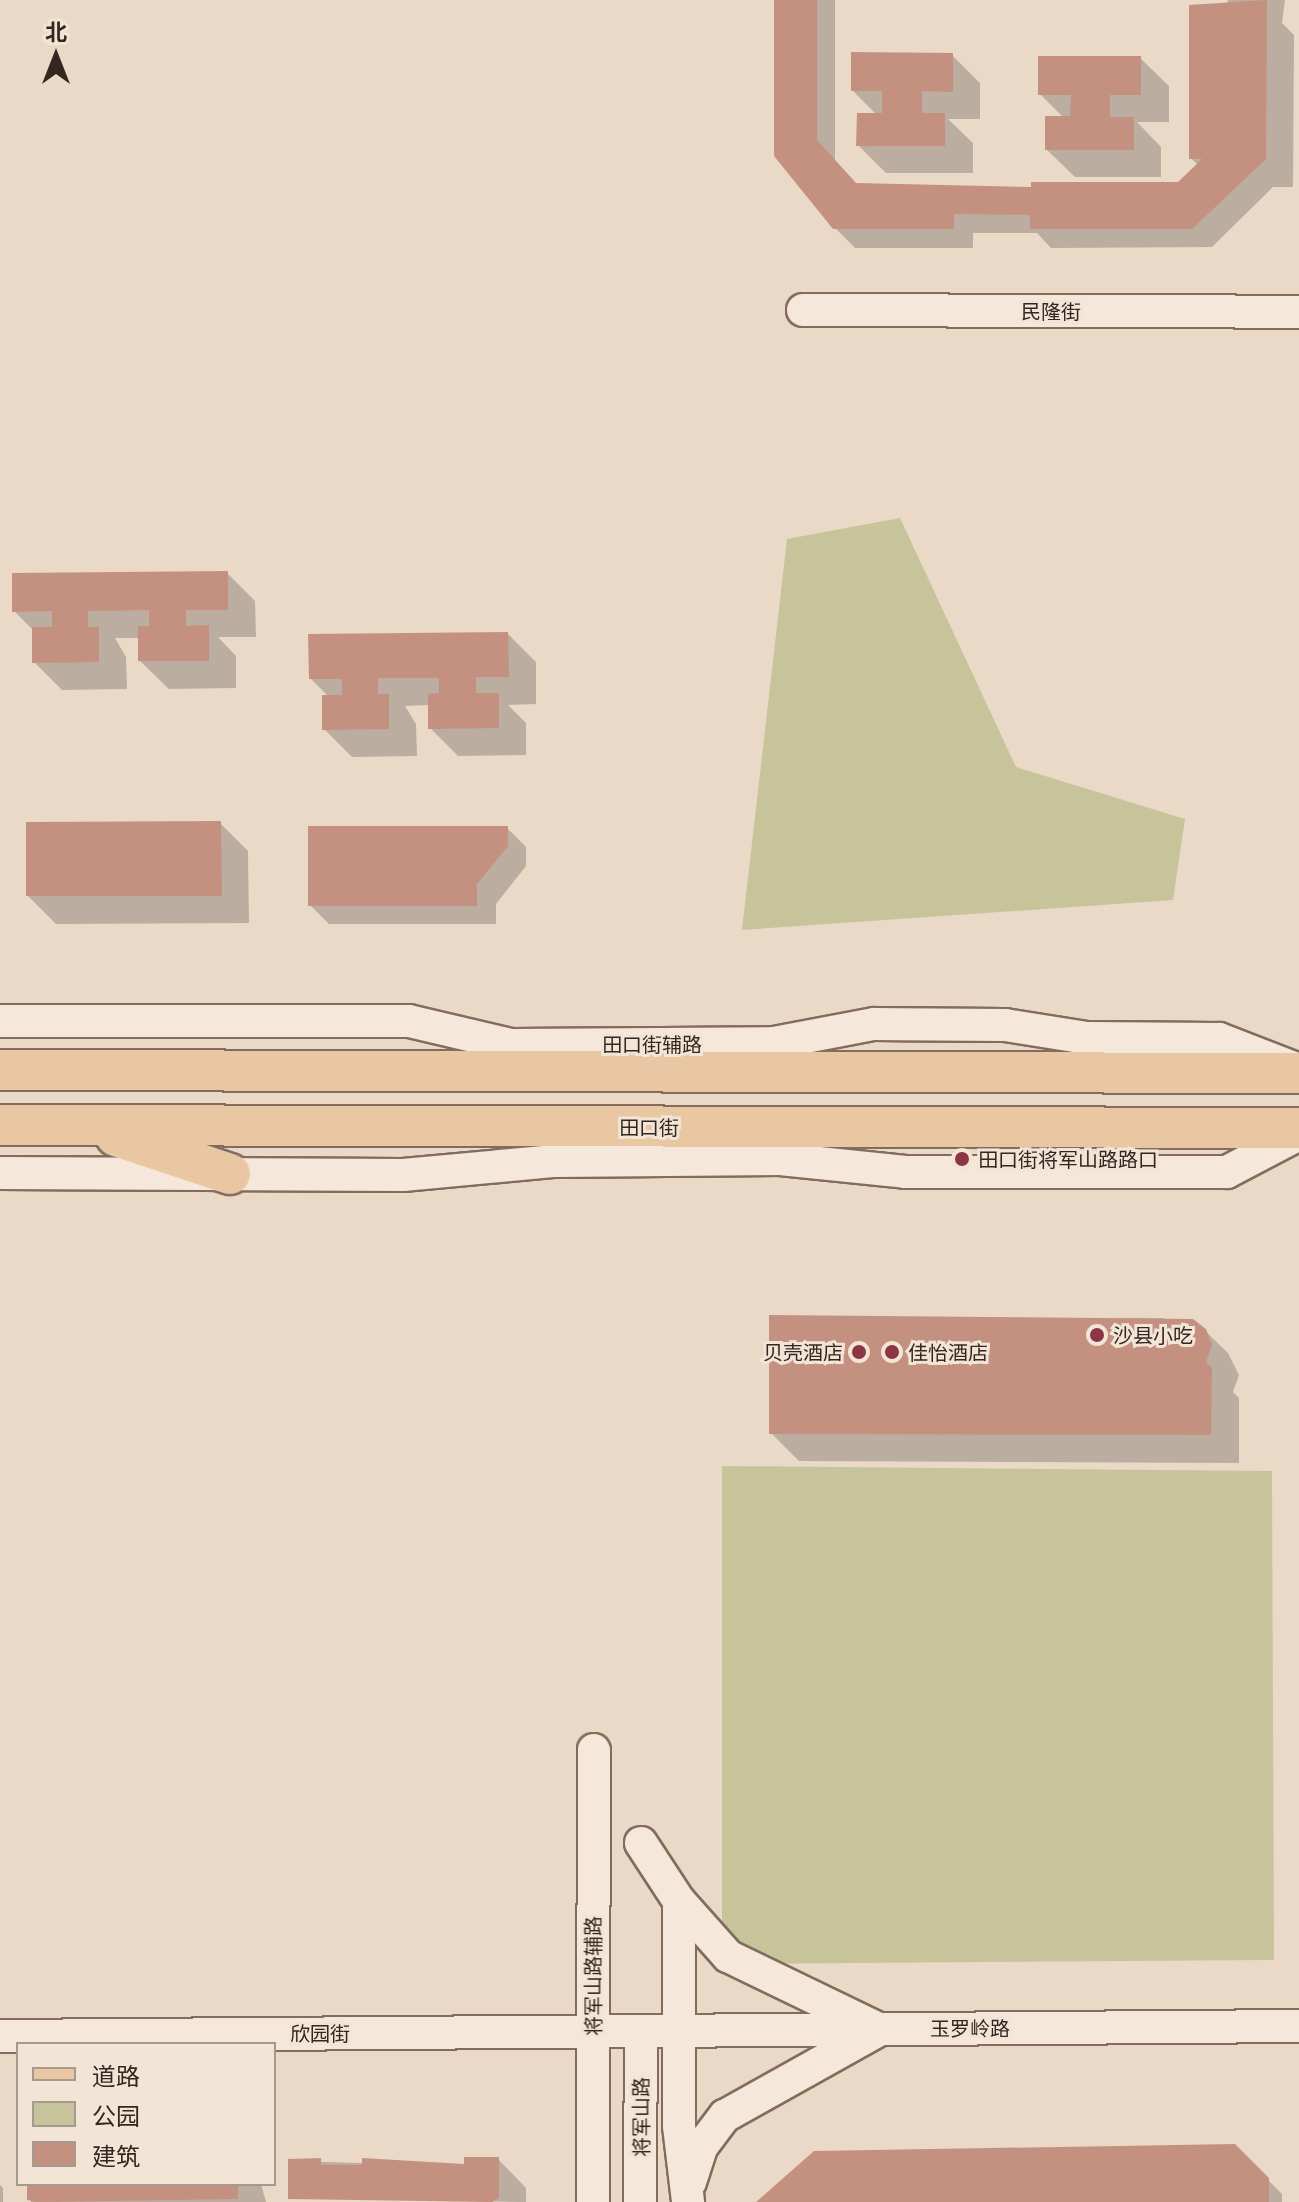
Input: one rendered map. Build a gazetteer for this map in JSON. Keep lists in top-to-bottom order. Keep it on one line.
{"streets":{"main road":["田口街"],"street":["民隆街","田口街辅路","将军山路辅路","玉罗岭路","欣园街","将军山路"]},"crossings":[["将军山路辅路","欣园街"],["玉罗岭路","欣园街"],["玉罗岭路","将军山路"],["欣园街","将军山路"]],"places":["田口街将军山路路口","沙县小吃","贝壳酒店","佳怡酒店"],"legend":["道路","公园","建筑"],"north":"top"}
